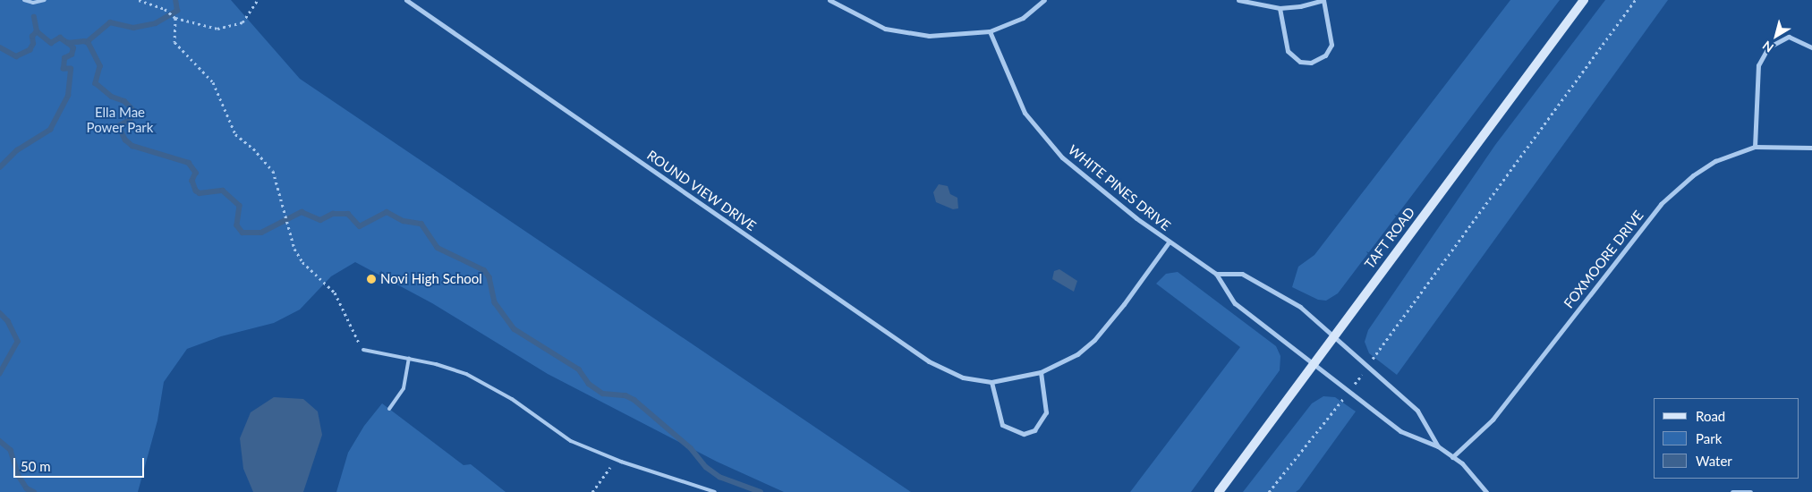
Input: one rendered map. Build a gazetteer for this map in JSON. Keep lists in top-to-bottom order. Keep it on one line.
{"streets":{"street":["WHITE PINES DRIVE","ROUND VIEW DRIVE","TAFT ROAD","FOXMOORE DRIVE"]},"crossings":[["WHITE PINES DRIVE","ROUND VIEW DRIVE"],["WHITE PINES DRIVE","TAFT ROAD"],["WHITE PINES DRIVE","FOXMOORE DRIVE"]],"parks":["Ella Mae Power Park"],"places":["Novi High School"],"legend":["Road","Park","Water"],"scale_bar":"50 m","north":"bottom left"}
